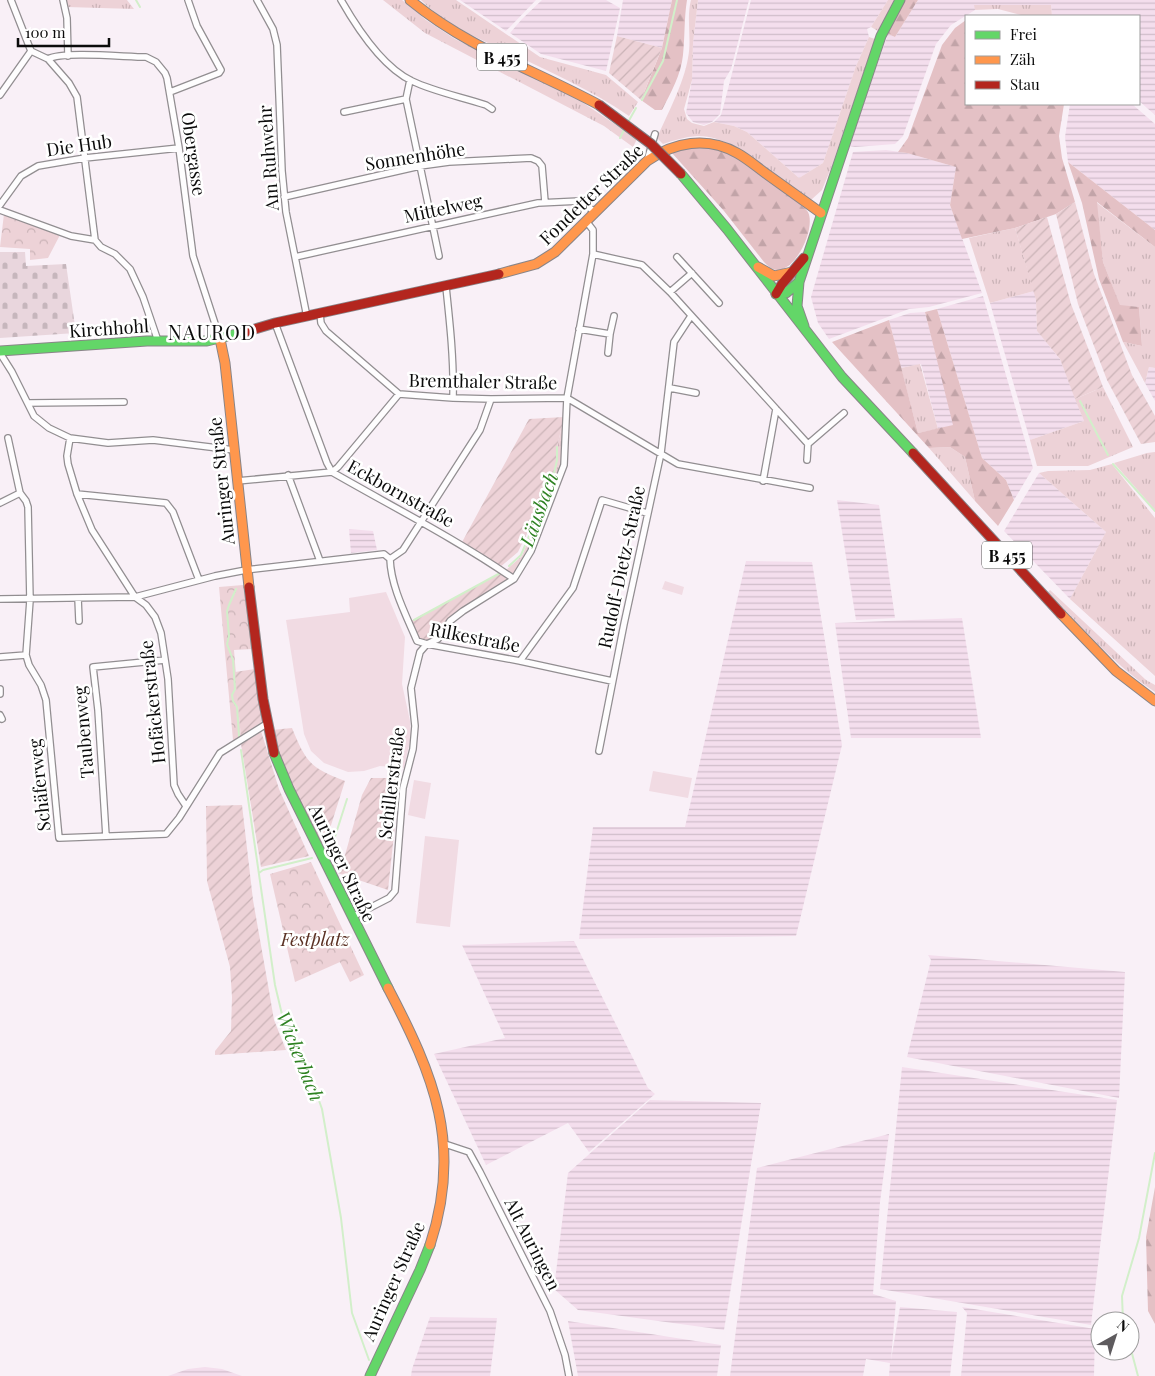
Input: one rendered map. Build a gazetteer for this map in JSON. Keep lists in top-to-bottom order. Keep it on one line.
{"streets":{"street":["B 455","Die Hub","Obergasse","Sonnenhöhe","Am Ruhwehr","Fondetter Straße","Mittelweg","Kirchhohl","Bremthaler Straße","Auringer Straße","Eckbornstraße","Rudolf-Dietz-Straße","Rilkestraße","Hofäckerstraße","Taubenweg","Schillerstraße","Schäferweg","Alt Auringen"]},"crossings":[["Die Hub","Obergasse"],["Obergasse","Fondetter Straße"],["Obergasse","Kirchhohl"],["Obergasse","Auringer Straße"],["Sonnenhöhe","Am Ruhwehr"],["Sonnenhöhe","Mittelweg"],["Am Ruhwehr","Fondetter Straße"],["Am Ruhwehr","Mittelweg"],["Fondetter Straße","Mittelweg"],["Fondetter Straße","Kirchhohl"],["Fondetter Straße","Bremthaler Straße"],["Fondetter Straße","Auringer Straße"],["Fondetter Straße","Eckbornstraße"],["Fondetter Straße","Schillerstraße"],["Kirchhohl","Auringer Straße"],["Bremthaler Straße","Rudolf-Dietz-Straße"],["Bremthaler Straße","Schillerstraße"],["Auringer Straße","Schillerstraße"],["Auringer Straße","Schäferweg"],["Auringer Straße","Alt Auringen"],["Eckbornstraße","Schillerstraße"],["Rudolf-Dietz-Straße","Rilkestraße"],["Rilkestraße","Schillerstraße"],["Hofäckerstraße","Taubenweg"],["Hofäckerstraße","Schäferweg"],["Taubenweg","Schäferweg"]],"districts":["NAUROD"],"water":["Läusbach","Wickerbach"],"parks":["Festplatz"],"legend":["Frei","Zäh","Stau"],"scale_bar":"100 m","north":"top right"}
